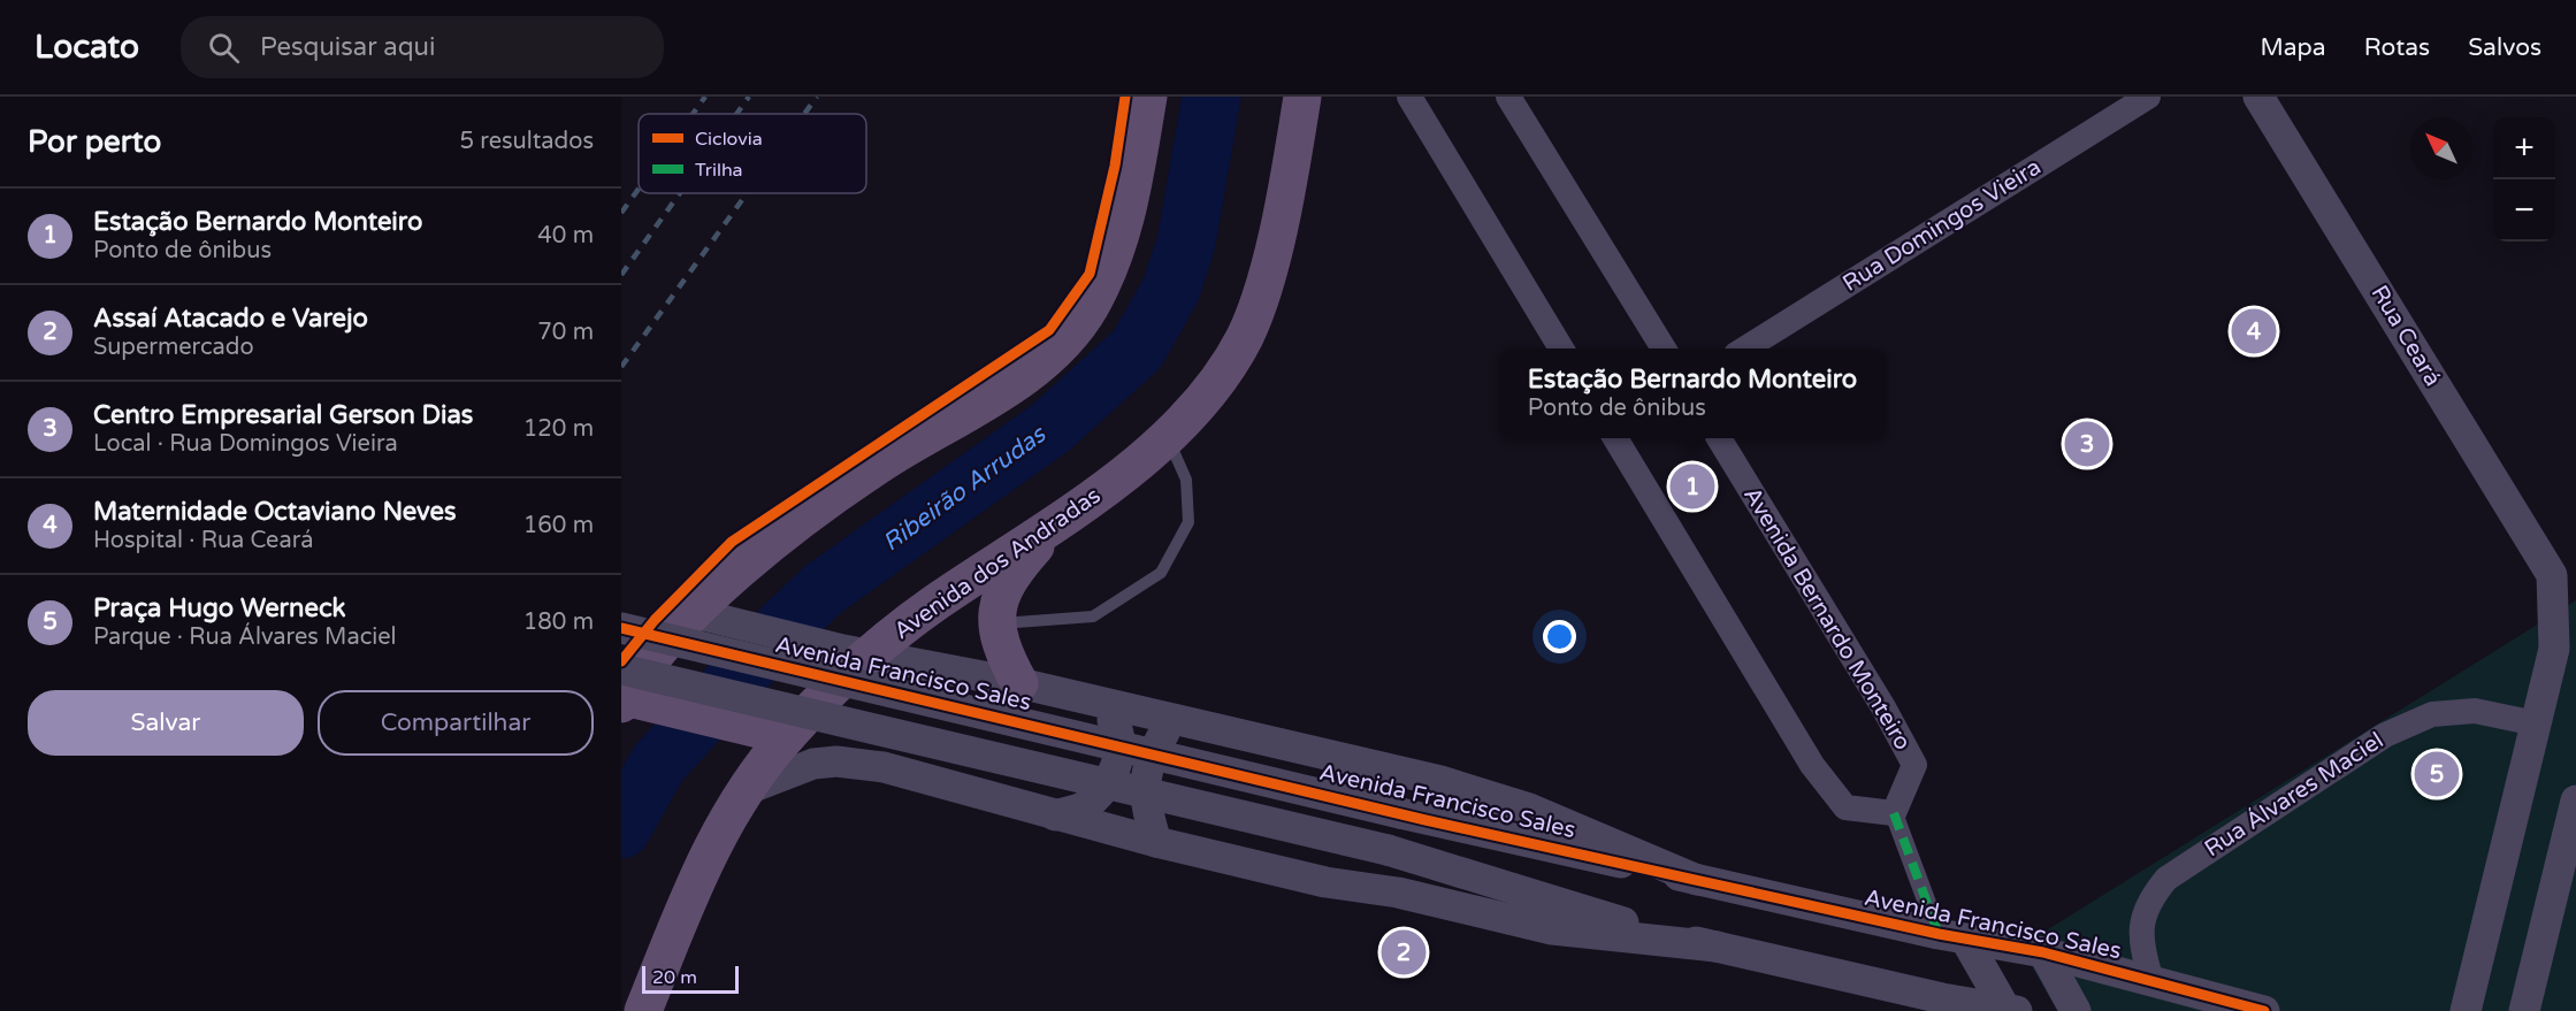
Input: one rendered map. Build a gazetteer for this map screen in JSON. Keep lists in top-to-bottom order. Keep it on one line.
{"streets":{"main road":["Avenida dos Andradas"],"street":["Rua Domingos Vieira","Rua Ceará","Avenida Bernardo Monteiro","Avenida Francisco Sales","Rua Álvares Maciel"]},"crossings":[["Avenida dos Andradas","Avenida Francisco Sales"],["Avenida Francisco Sales","Rua Álvares Maciel"]],"water":["Ribeirão Arrudas"],"legend":["Ciclovia","Trilha"],"scale_bar":"20 m","north":"top left","page":{"header":"Locato","search":"Pesquisar aqui","nav":["Mapa","Rotas","Salvos"],"heading":["Por perto","5 resultados"],"map_buttons":["+","−"],"list":[{"mark":"1","name":"Estação Bernardo Monteiro","note":"Ponto de ônibus","value":"40 m"},{"mark":"2","name":"Assaí Atacado e Varejo","note":"Supermercado","value":"70 m"},{"mark":"3","name":"Centro Empresarial Gerson Dias","note":"Local · Rua Domingos Vieira","value":"120 m"},{"mark":"4","name":"Maternidade Octaviano Neves","note":"Hospital · Rua Ceará","value":"160 m"},{"mark":"5","name":"Praça Hugo Werneck","note":"Parque · Rua Álvares Maciel","value":"180 m"}],"pins":["4","3","1","5","2"],"popup":["Estação Bernardo Monteiro","Ponto de ônibus"],"buttons":["Salvar","Compartilhar"],"scale":"20 m"}}
